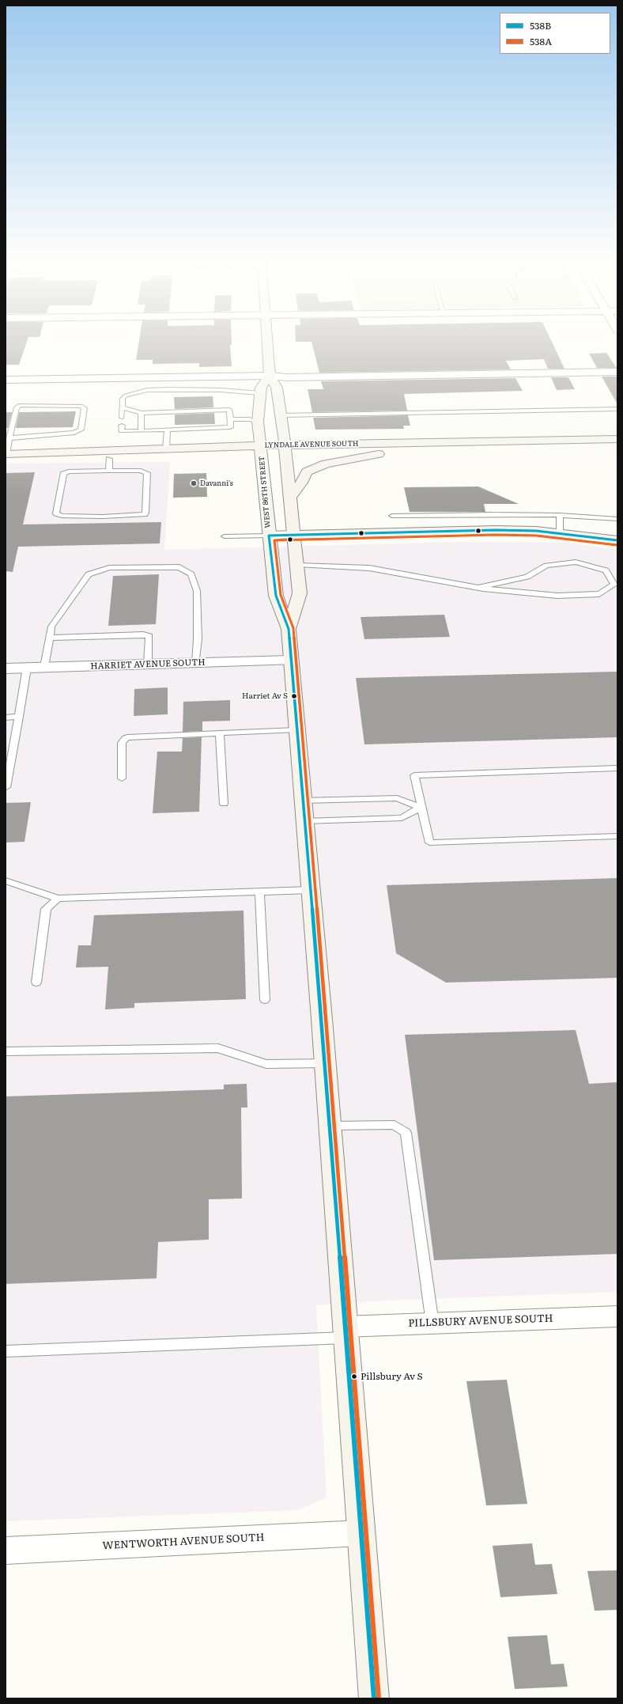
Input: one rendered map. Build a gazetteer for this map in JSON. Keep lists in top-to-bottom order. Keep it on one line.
{"streets":{"street":["LYNDALE AVENUE SOUTH","WEST 86TH STREET","HARRIET AVENUE SOUTH","PILLSBURY AVENUE SOUTH","WENTWORTH AVENUE SOUTH"]},"crossings":[["LYNDALE AVENUE SOUTH","WEST 86TH STREET"],["WEST 86TH STREET","HARRIET AVENUE SOUTH"],["WEST 86TH STREET","PILLSBURY AVENUE SOUTH"],["WEST 86TH STREET","WENTWORTH AVENUE SOUTH"]],"places":["Davanni's","Harriet Av S","Pillsbury Av S"],"lines":["transit line 538B","transit line 538A"],"legend":["538B","538A"]}
